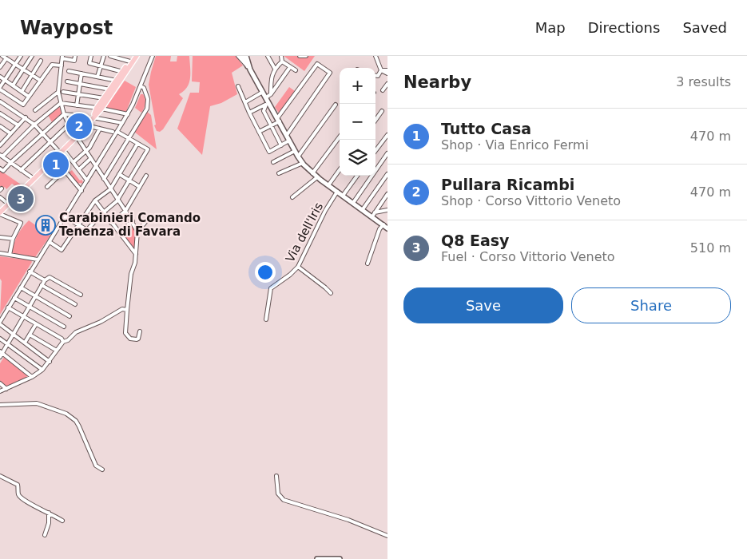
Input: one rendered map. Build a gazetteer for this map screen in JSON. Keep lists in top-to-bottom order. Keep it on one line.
{"streets":{"street":["Via dell'Iris"]},"places":{"building":["Carabinieri Comando Tenenza di Favara"]},"page":{"header":"Waypost","nav":["Map","Directions","Saved"],"heading":["Nearby","3 results"],"map_buttons":["+","−"],"list":[{"mark":"1","name":"Tutto Casa","note":"Shop · Via Enrico Fermi","value":"470 m"},{"mark":"2","name":"Pullara Ricambi","note":"Shop · Corso Vittorio Veneto","value":"470 m"},{"mark":"3","name":"Q8 Easy","note":"Fuel · Corso Vittorio Veneto","value":"510 m"}],"pins":["2","1","3"],"buttons":["Save","Share"]}}
